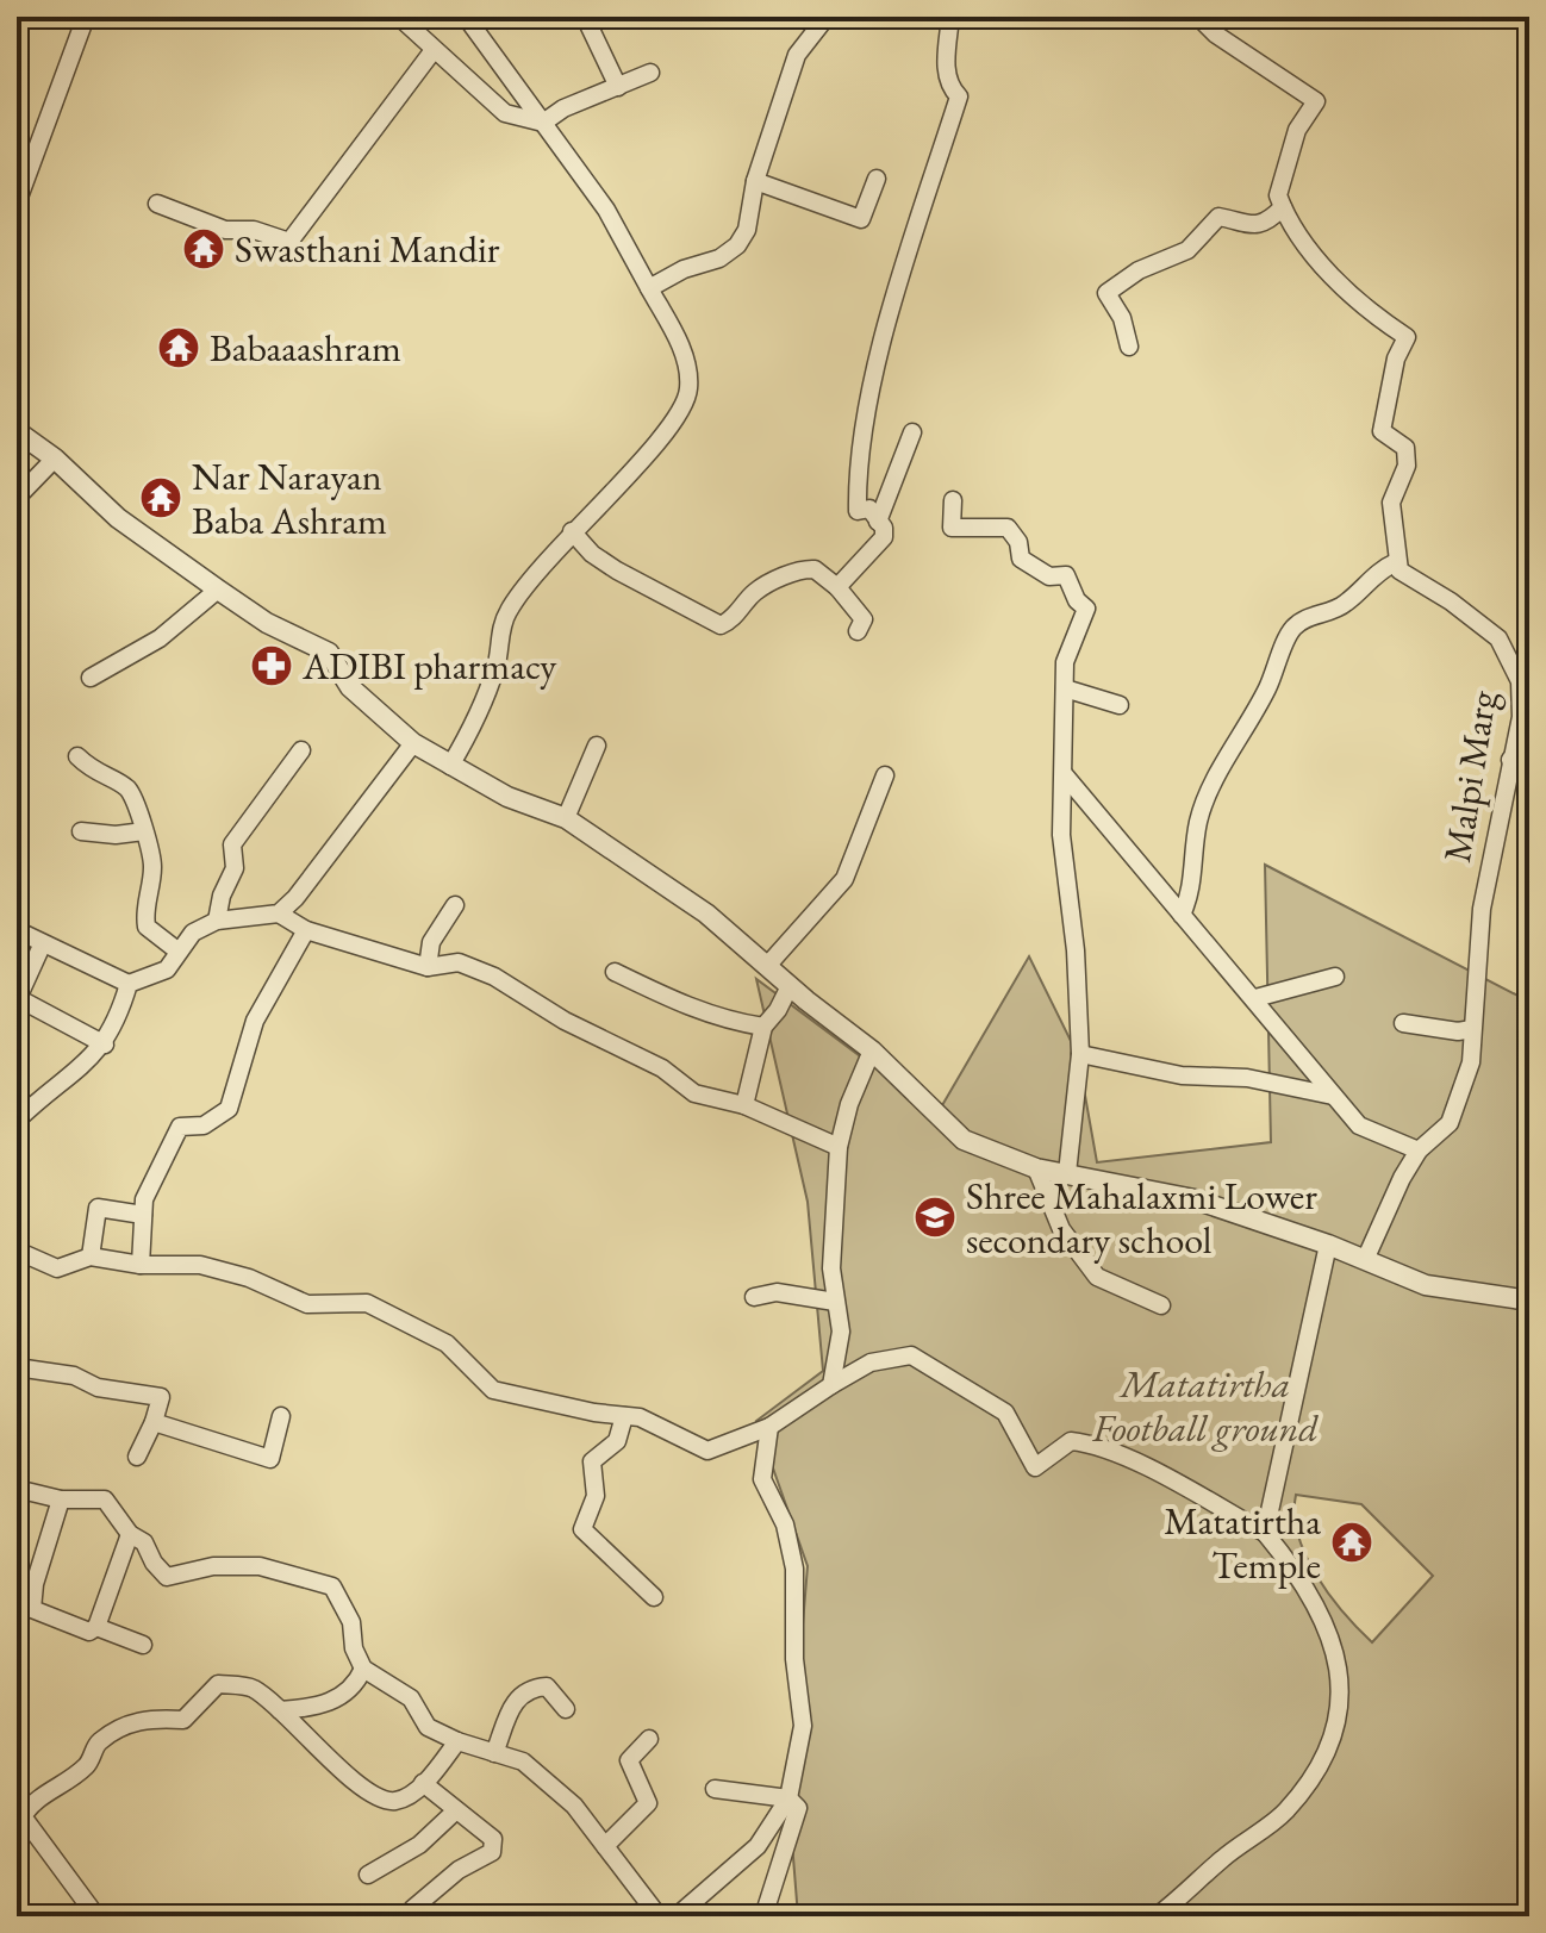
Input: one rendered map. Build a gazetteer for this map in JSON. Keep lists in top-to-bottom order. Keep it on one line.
{"streets":{"street":["Malpi Marg"]},"parks":["Matatirtha Football ground"],"places":{"temple":["Swasthani Mandir","Babaaashram","Nar Narayan Baba Ashram","Matatirtha Temple"],"pharmacy":["ADIBI pharmacy"],"school or university":["Shree Mahalaxmi Lower secondary school"]}}
